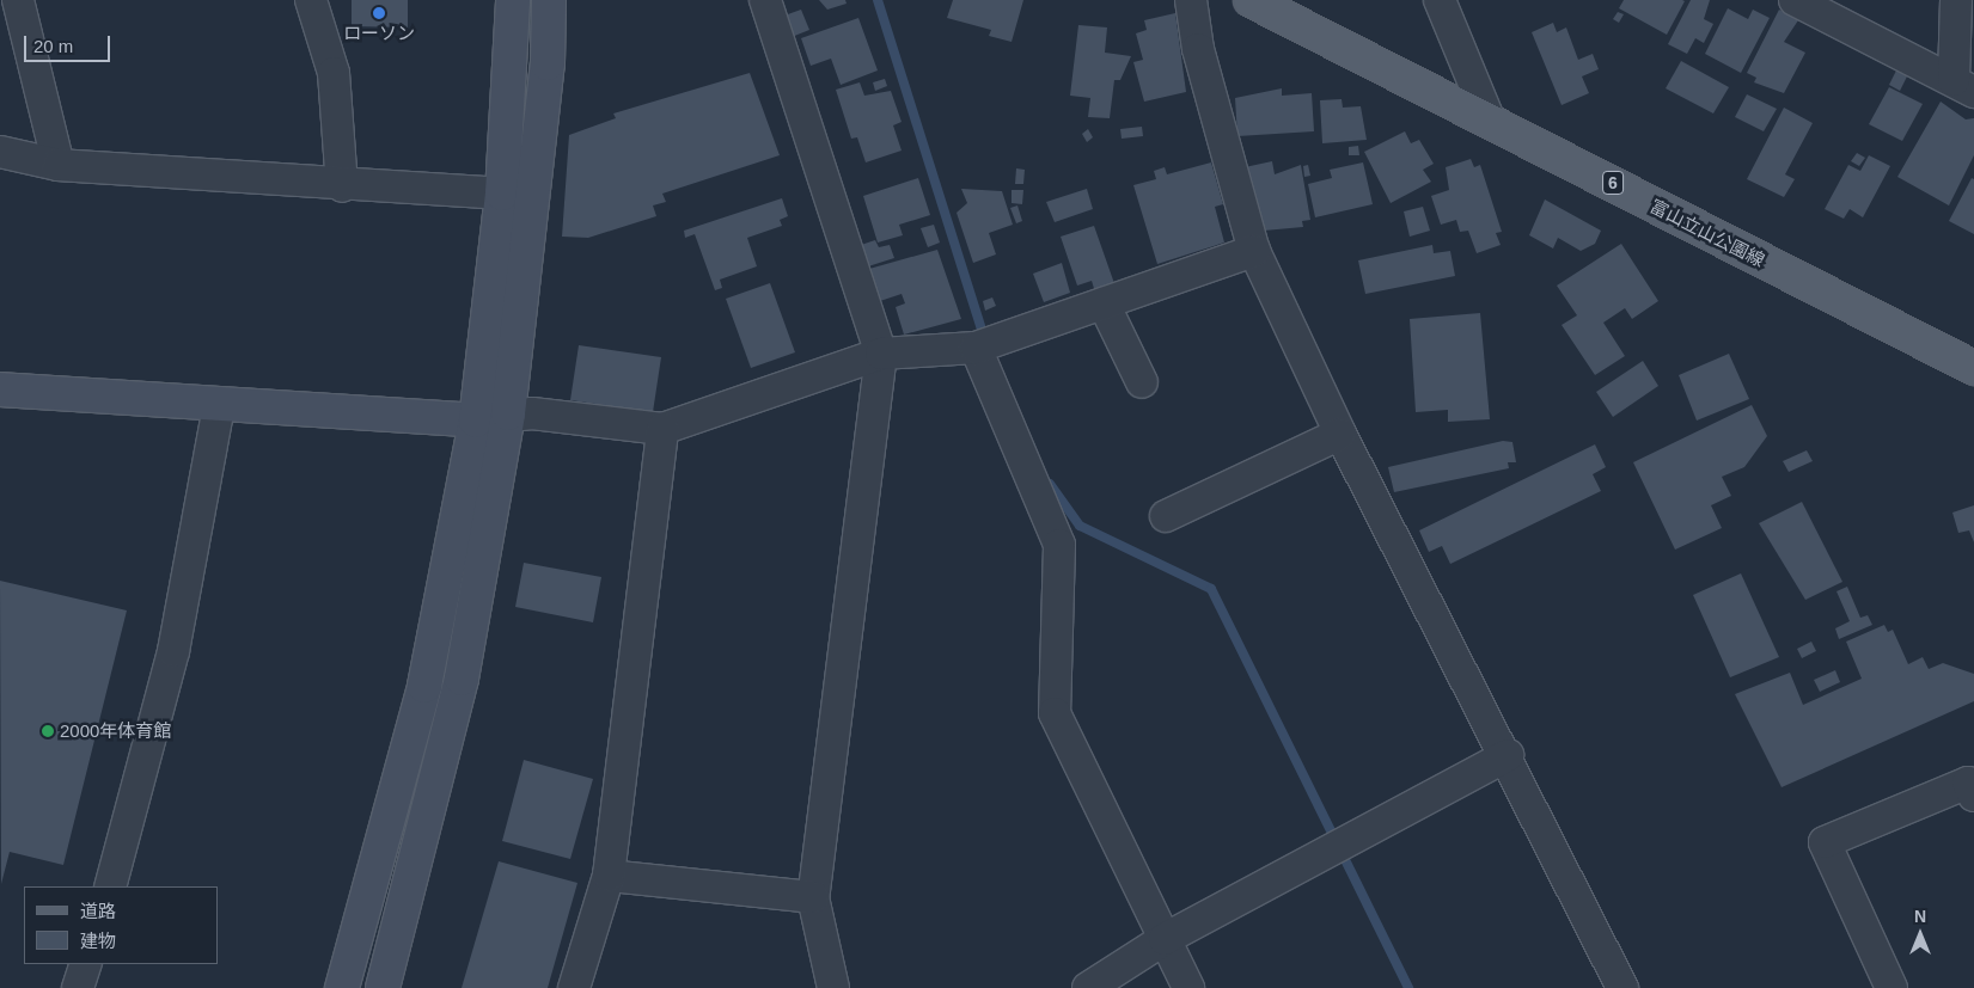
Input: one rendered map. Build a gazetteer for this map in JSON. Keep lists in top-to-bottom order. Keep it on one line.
{"streets":{"main road":["6","富山立山公園線"]},"places":["ローソン","2000年体育館"],"legend":["道路","建物"],"scale_bar":"20 m","north":"top"}
